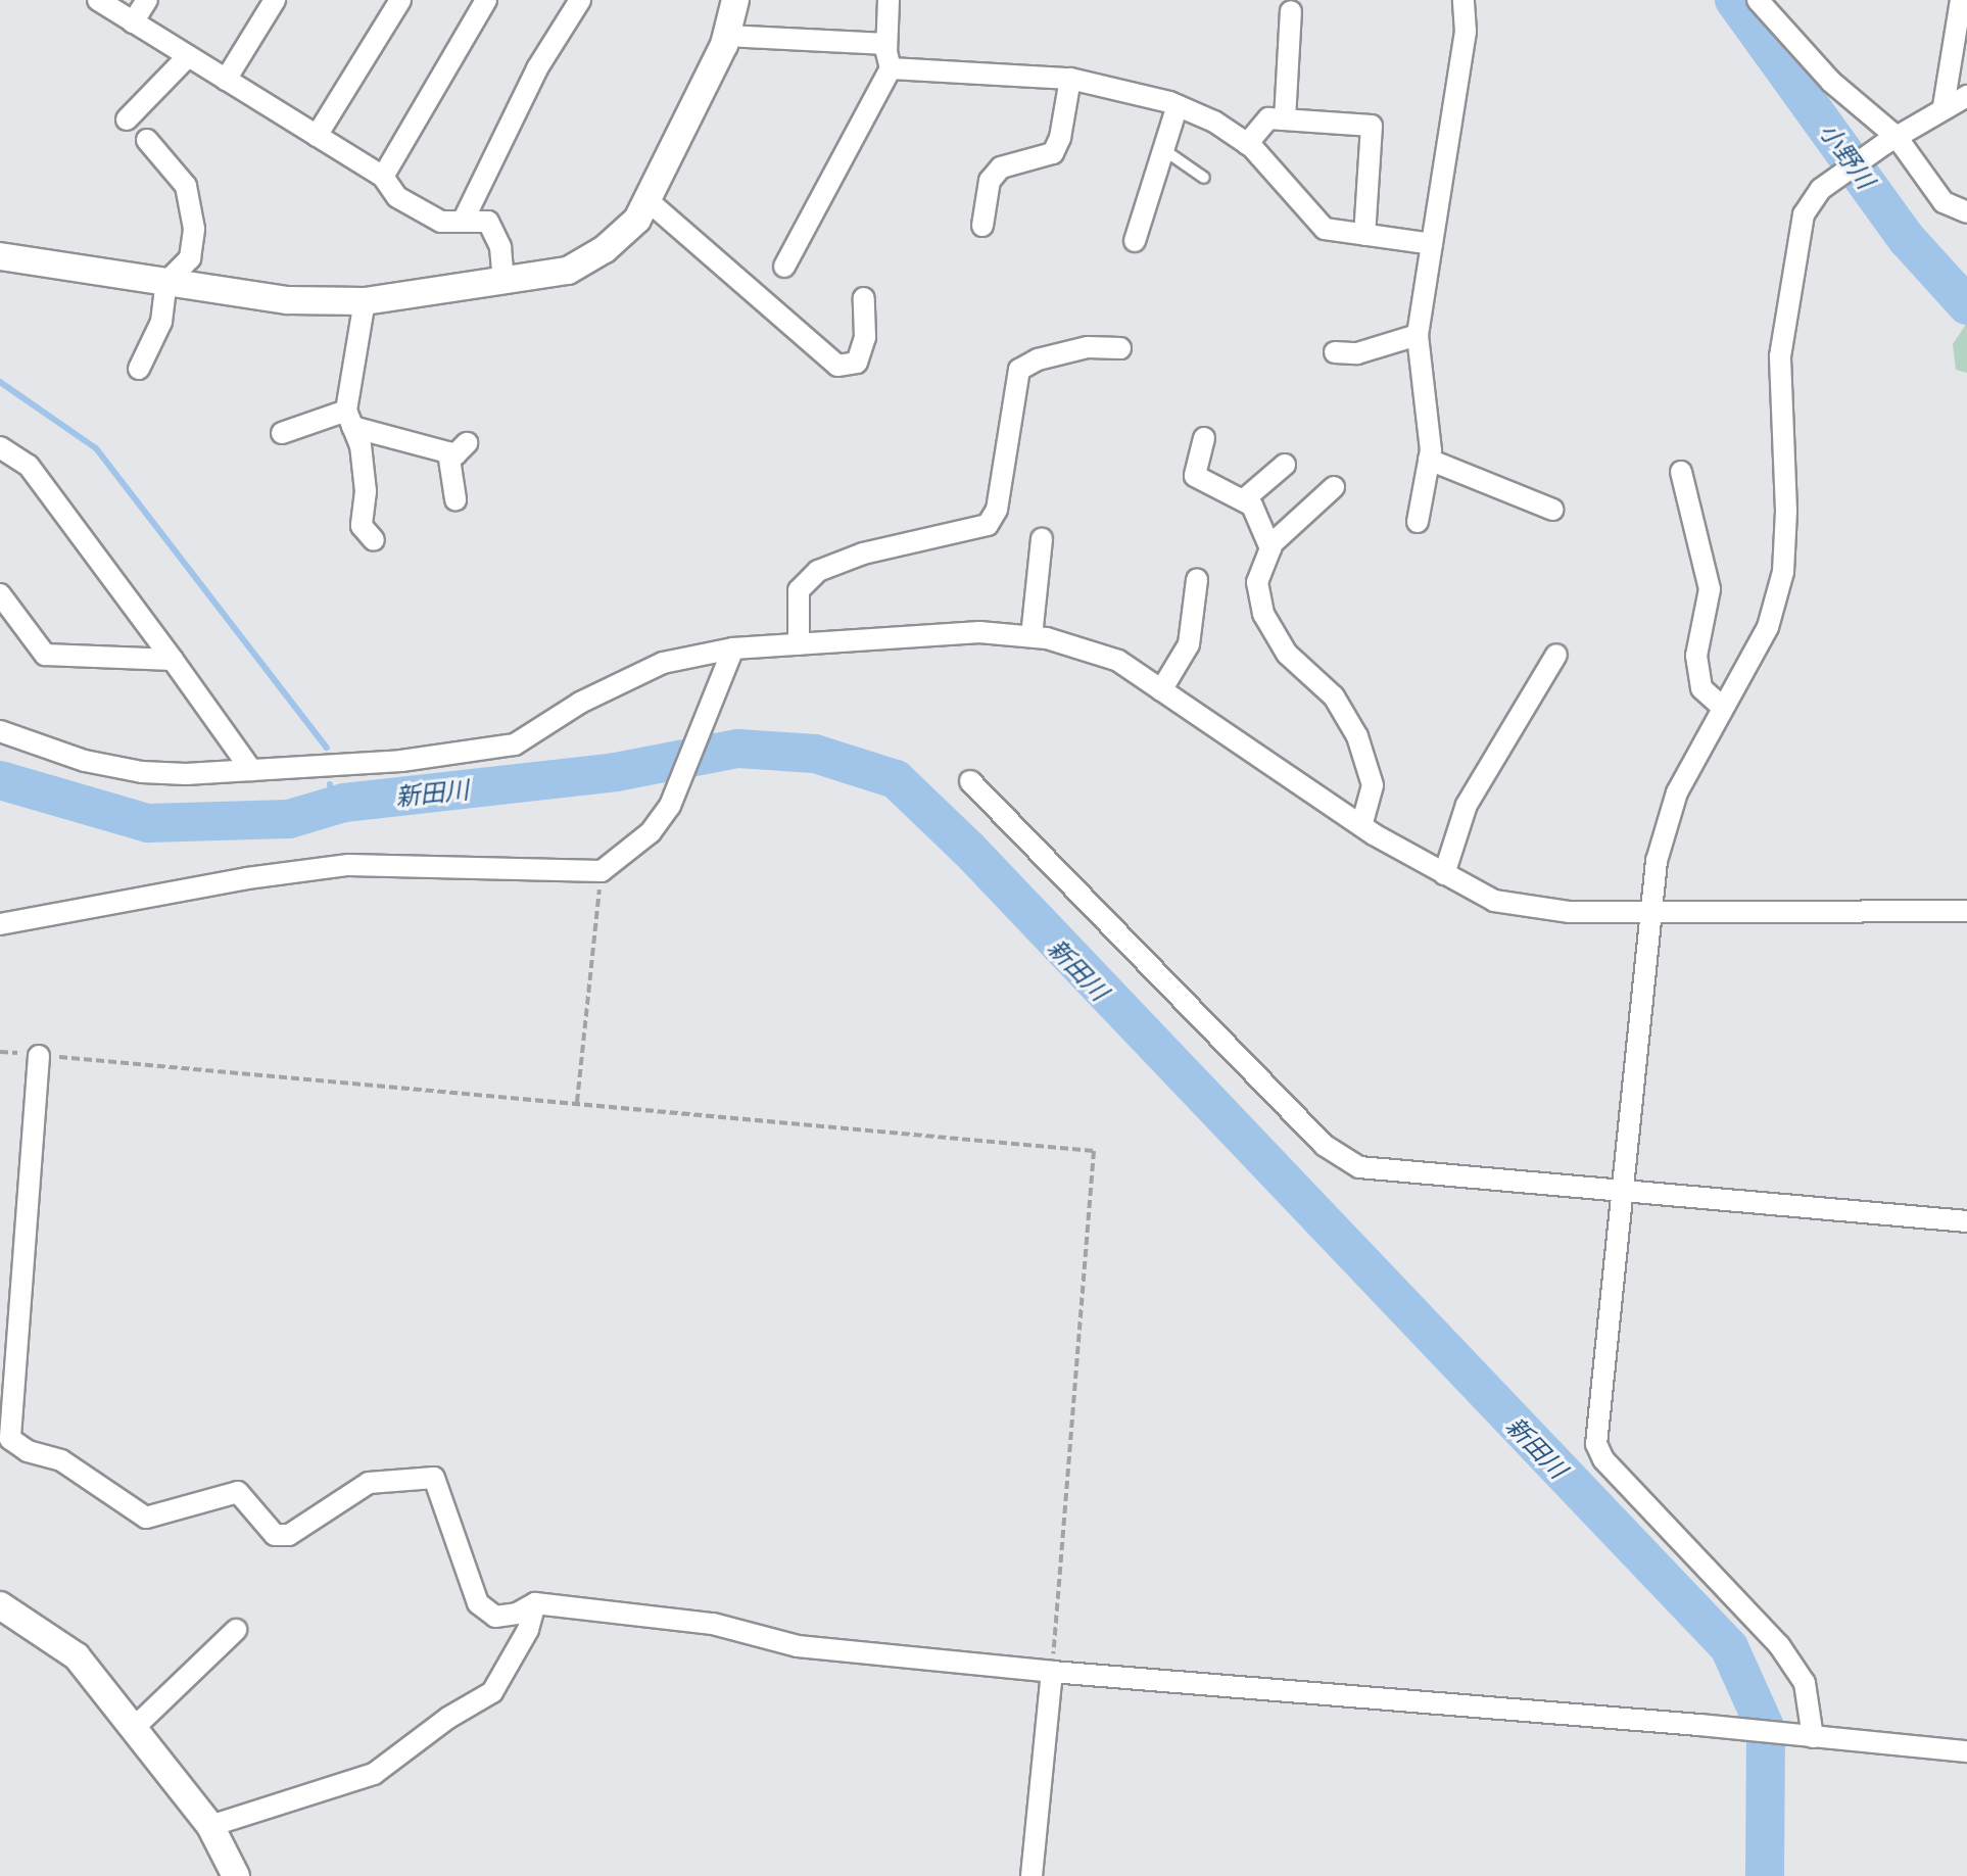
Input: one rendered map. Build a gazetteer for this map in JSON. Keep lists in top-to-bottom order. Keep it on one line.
{"water":["小野川","新田川"]}
